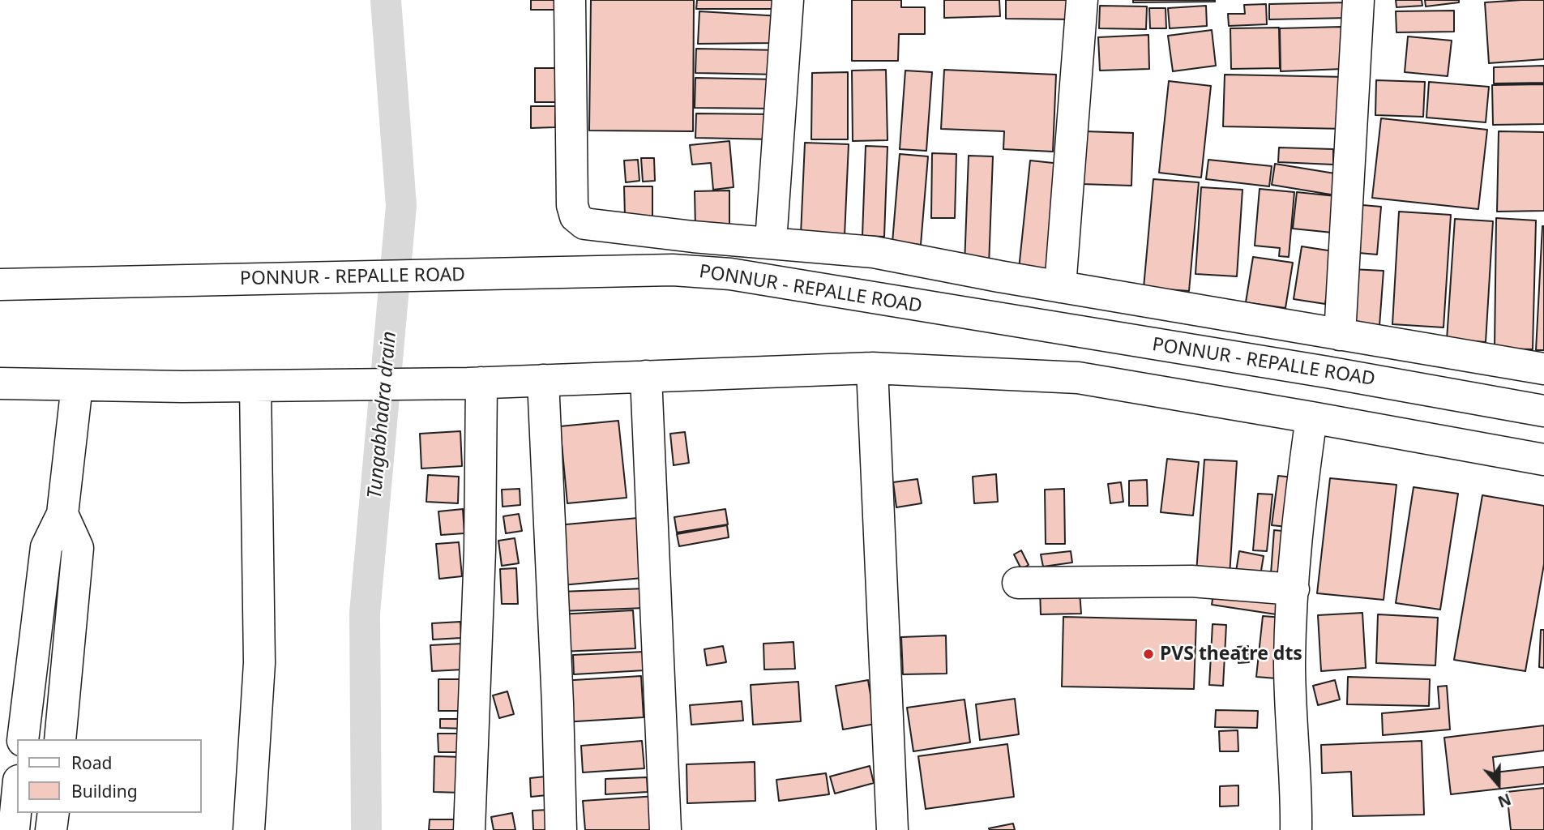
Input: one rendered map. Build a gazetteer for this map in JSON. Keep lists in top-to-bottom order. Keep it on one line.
{"streets":{"street":["PONNUR - REPALLE ROAD"]},"water":["Tungabhadra drain"],"places":["PVS theatre dts"],"legend":["Road","Building"],"north":"bottom"}
